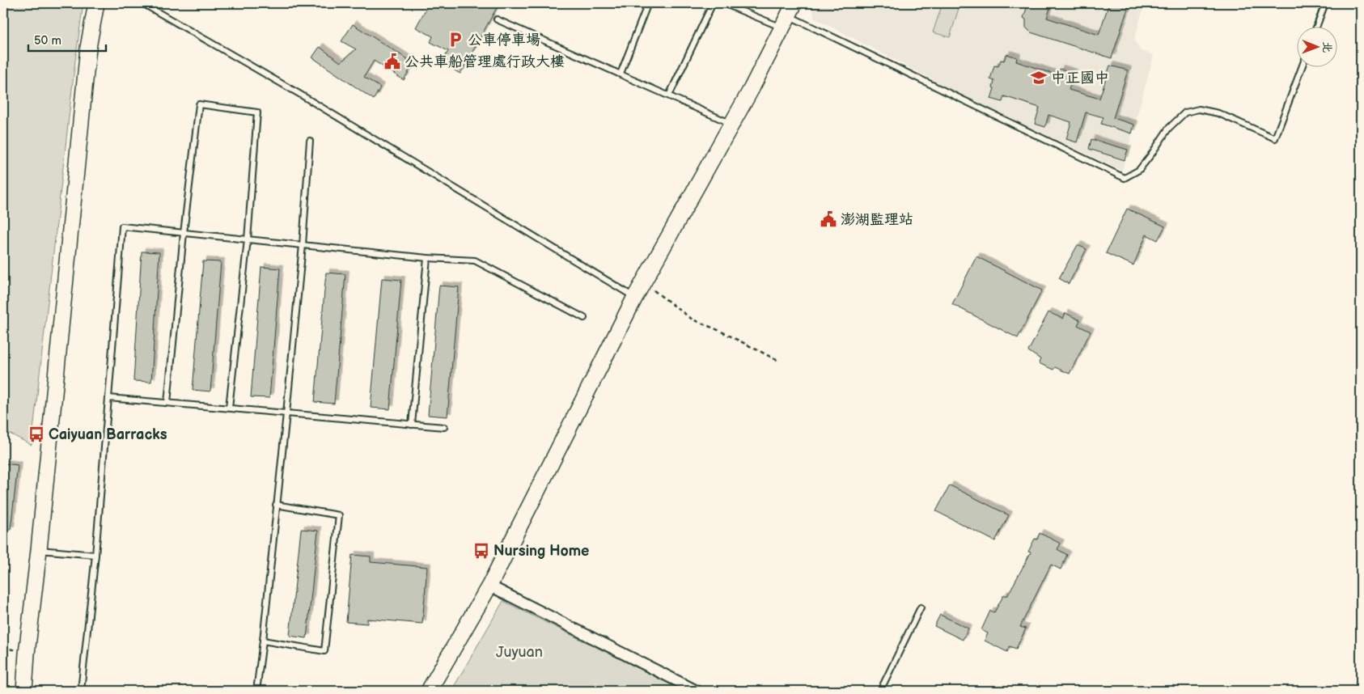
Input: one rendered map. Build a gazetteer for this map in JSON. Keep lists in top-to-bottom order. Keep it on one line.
{"parks":["Juyuan"],"places":{"parking":["公車停車場"],"public building":["公共車船管理處行政大樓","澎湖監理站"],"school or university":["中正國中"],"bus stop":["Caiyuan Barracks","Nursing Home"]},"scale_bar":"50 m","north":"right"}
